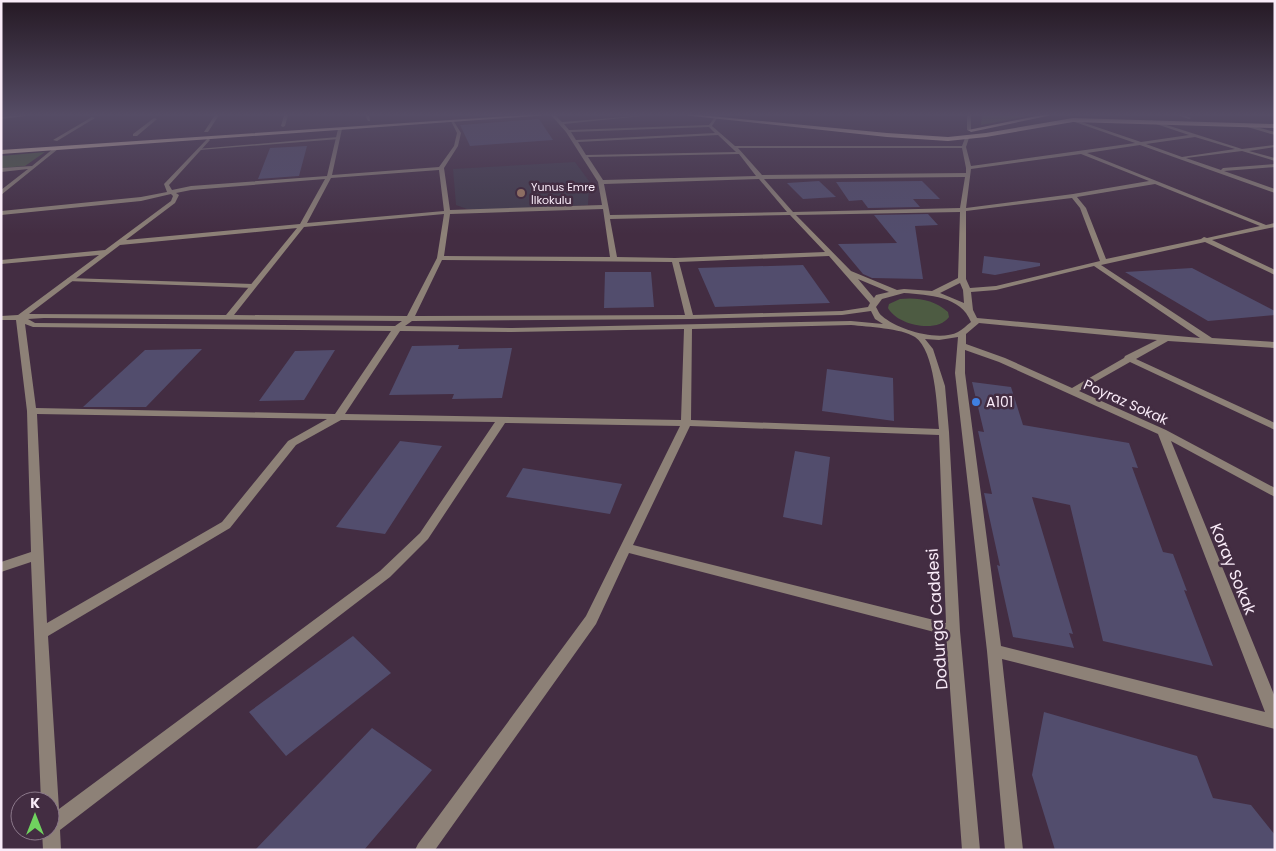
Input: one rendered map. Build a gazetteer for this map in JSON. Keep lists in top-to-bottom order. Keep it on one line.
{"streets":{"street":["Poyraz Sokak","Koray Sokak","Dodurga Caddesi"]},"crossings":[["Poyraz Sokak","Koray Sokak"]],"places":["Yunus Emre İlkokulu","A101"],"north":"top"}
